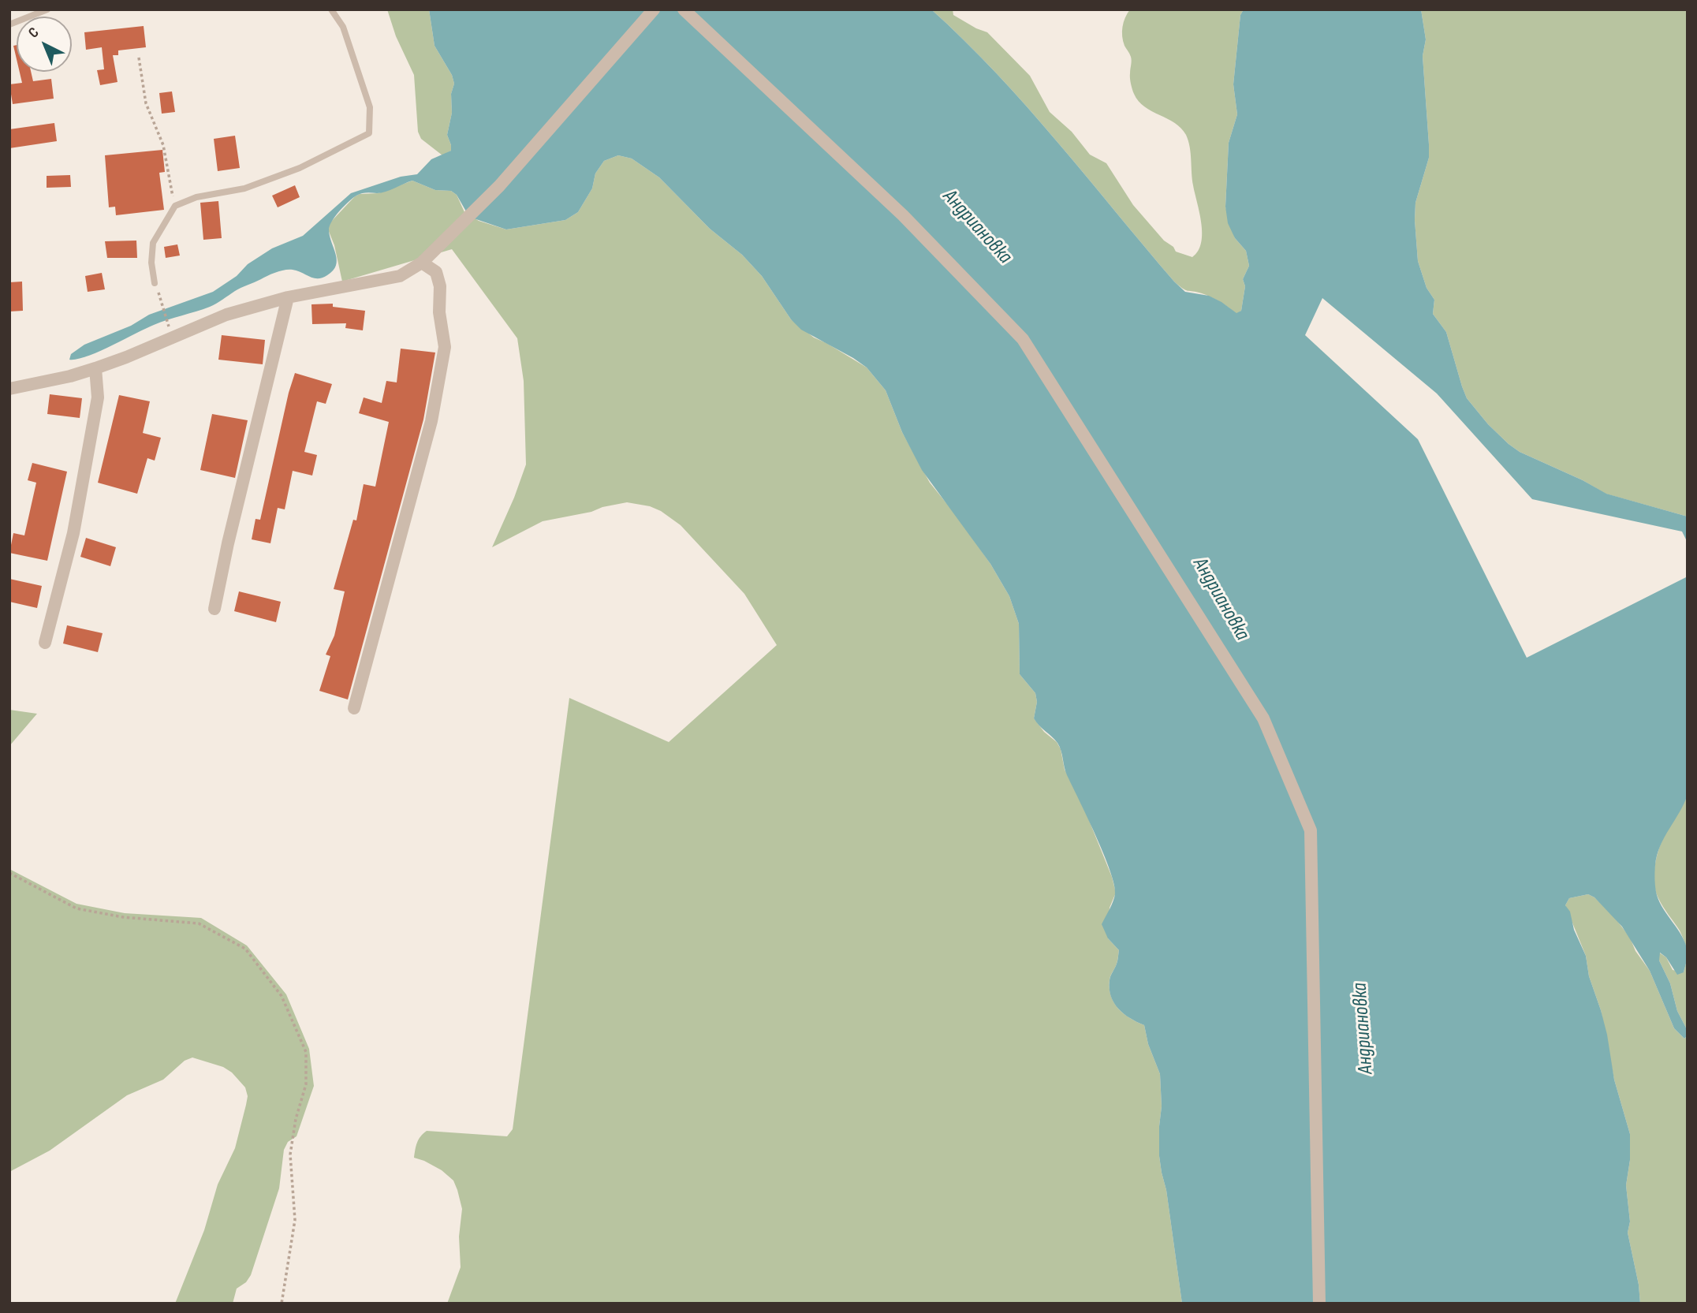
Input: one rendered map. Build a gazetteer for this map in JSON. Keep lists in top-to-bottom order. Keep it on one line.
{"water":["Андриановка"],"north":"top left"}
